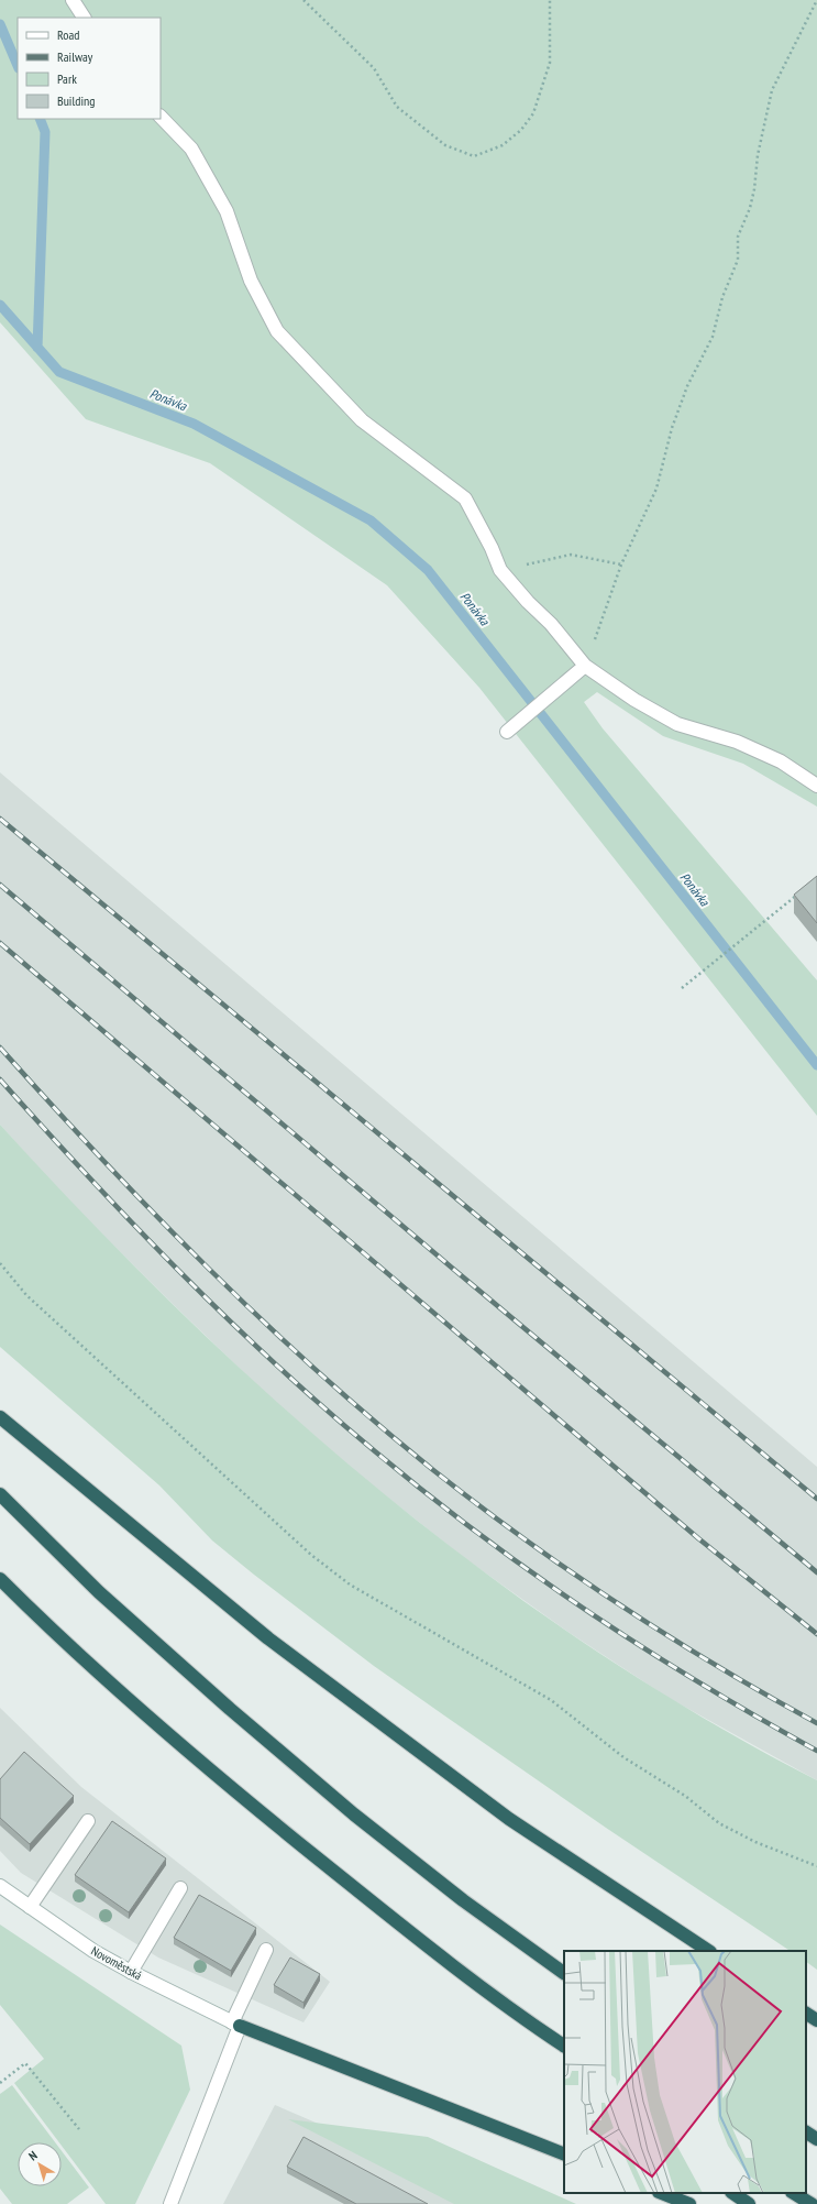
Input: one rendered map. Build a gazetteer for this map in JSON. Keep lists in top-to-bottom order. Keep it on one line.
{"streets":{"street":["Novoměstská"]},"water":["Ponávka"],"legend":["Road","Railway","Park","Building"],"north":"top left"}
